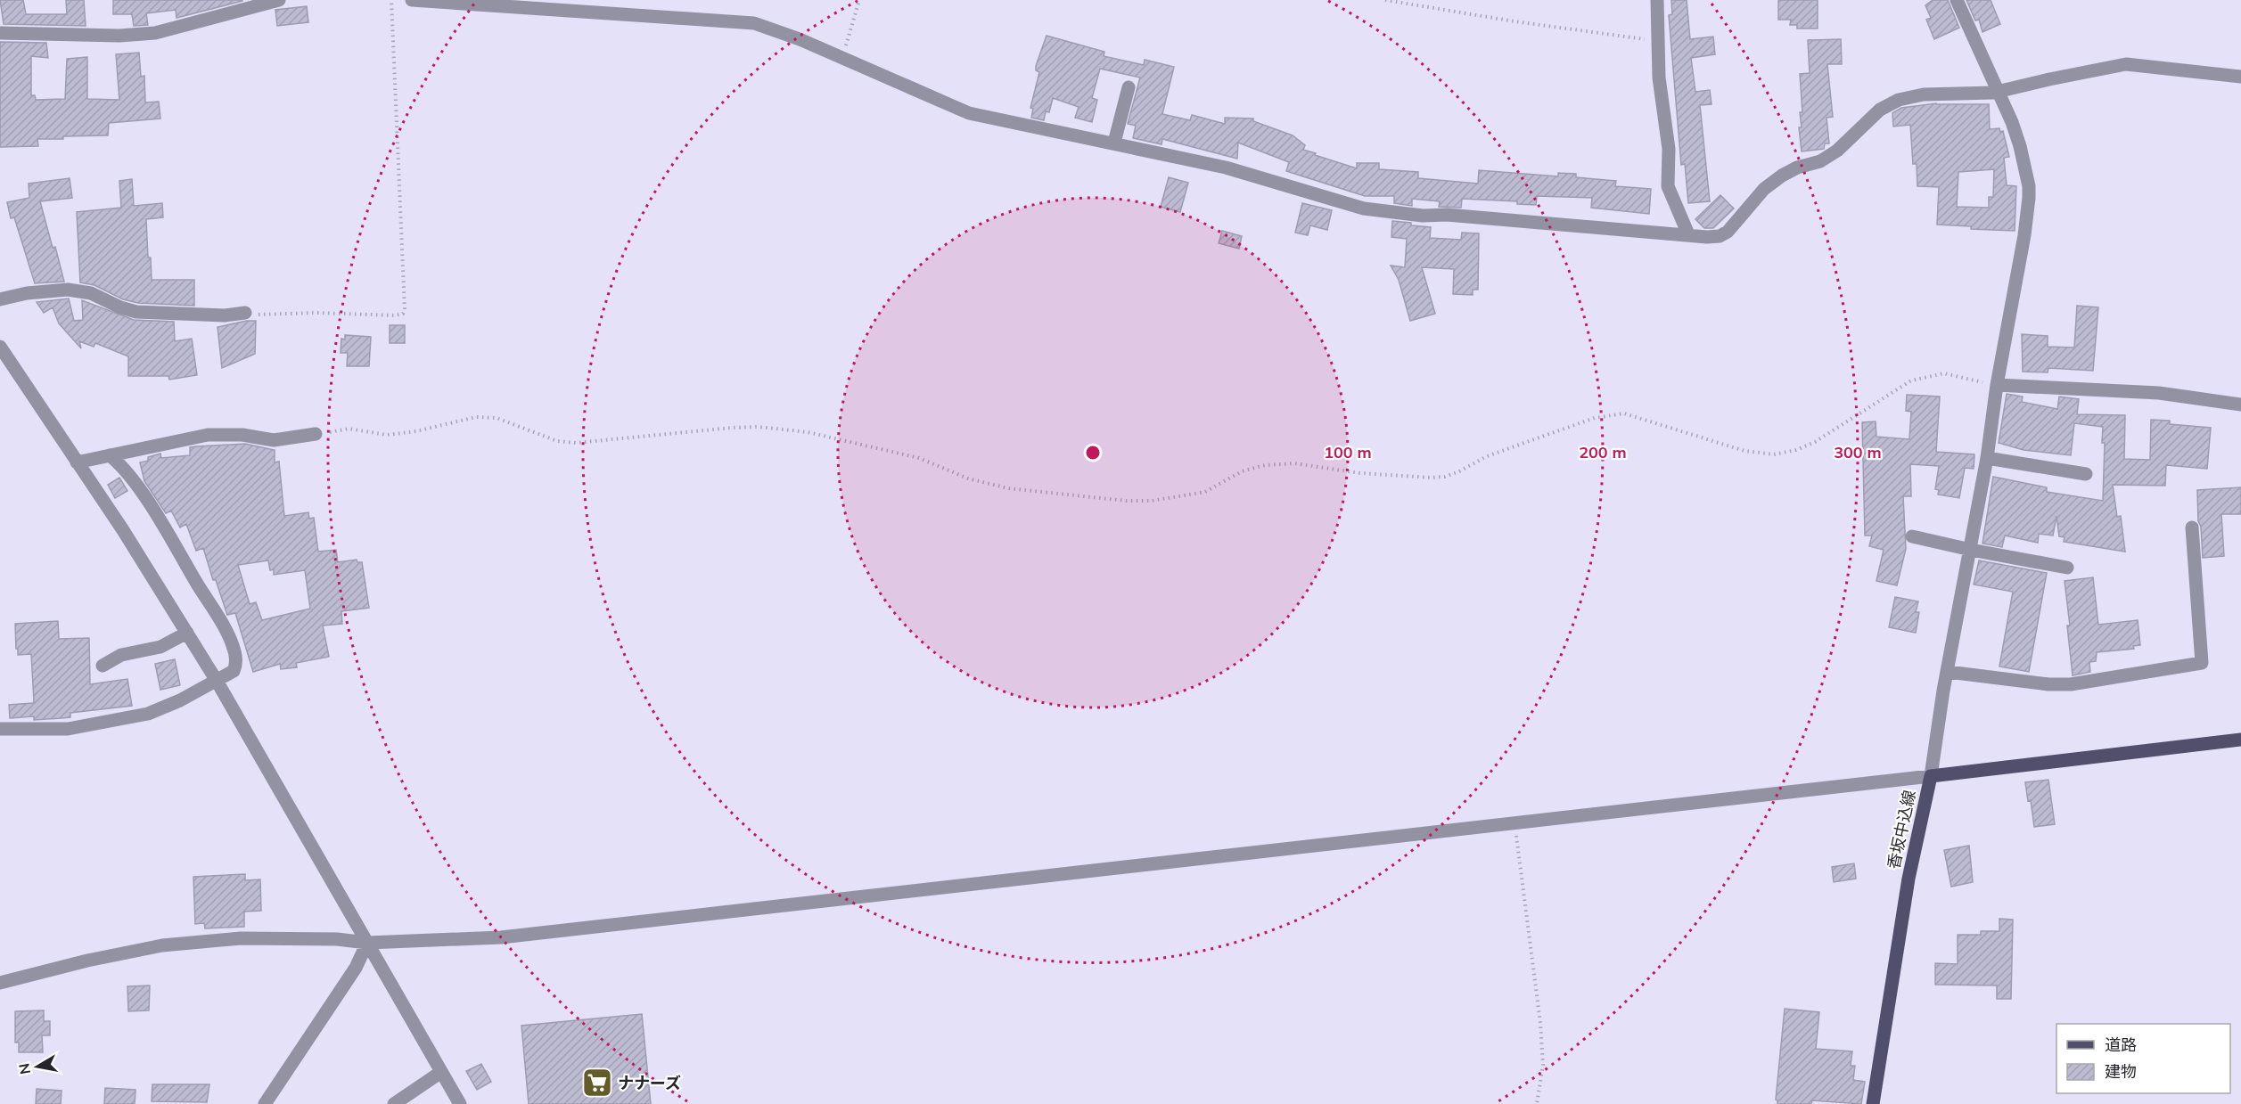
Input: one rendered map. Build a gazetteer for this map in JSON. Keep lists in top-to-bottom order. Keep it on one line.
{"streets":{"main road":["香坂中込線"]},"places":{"supermarket":["ナナーズ"]},"legend":["道路","建物"],"north":"left","rings":["100 m","200 m","300 m"]}
